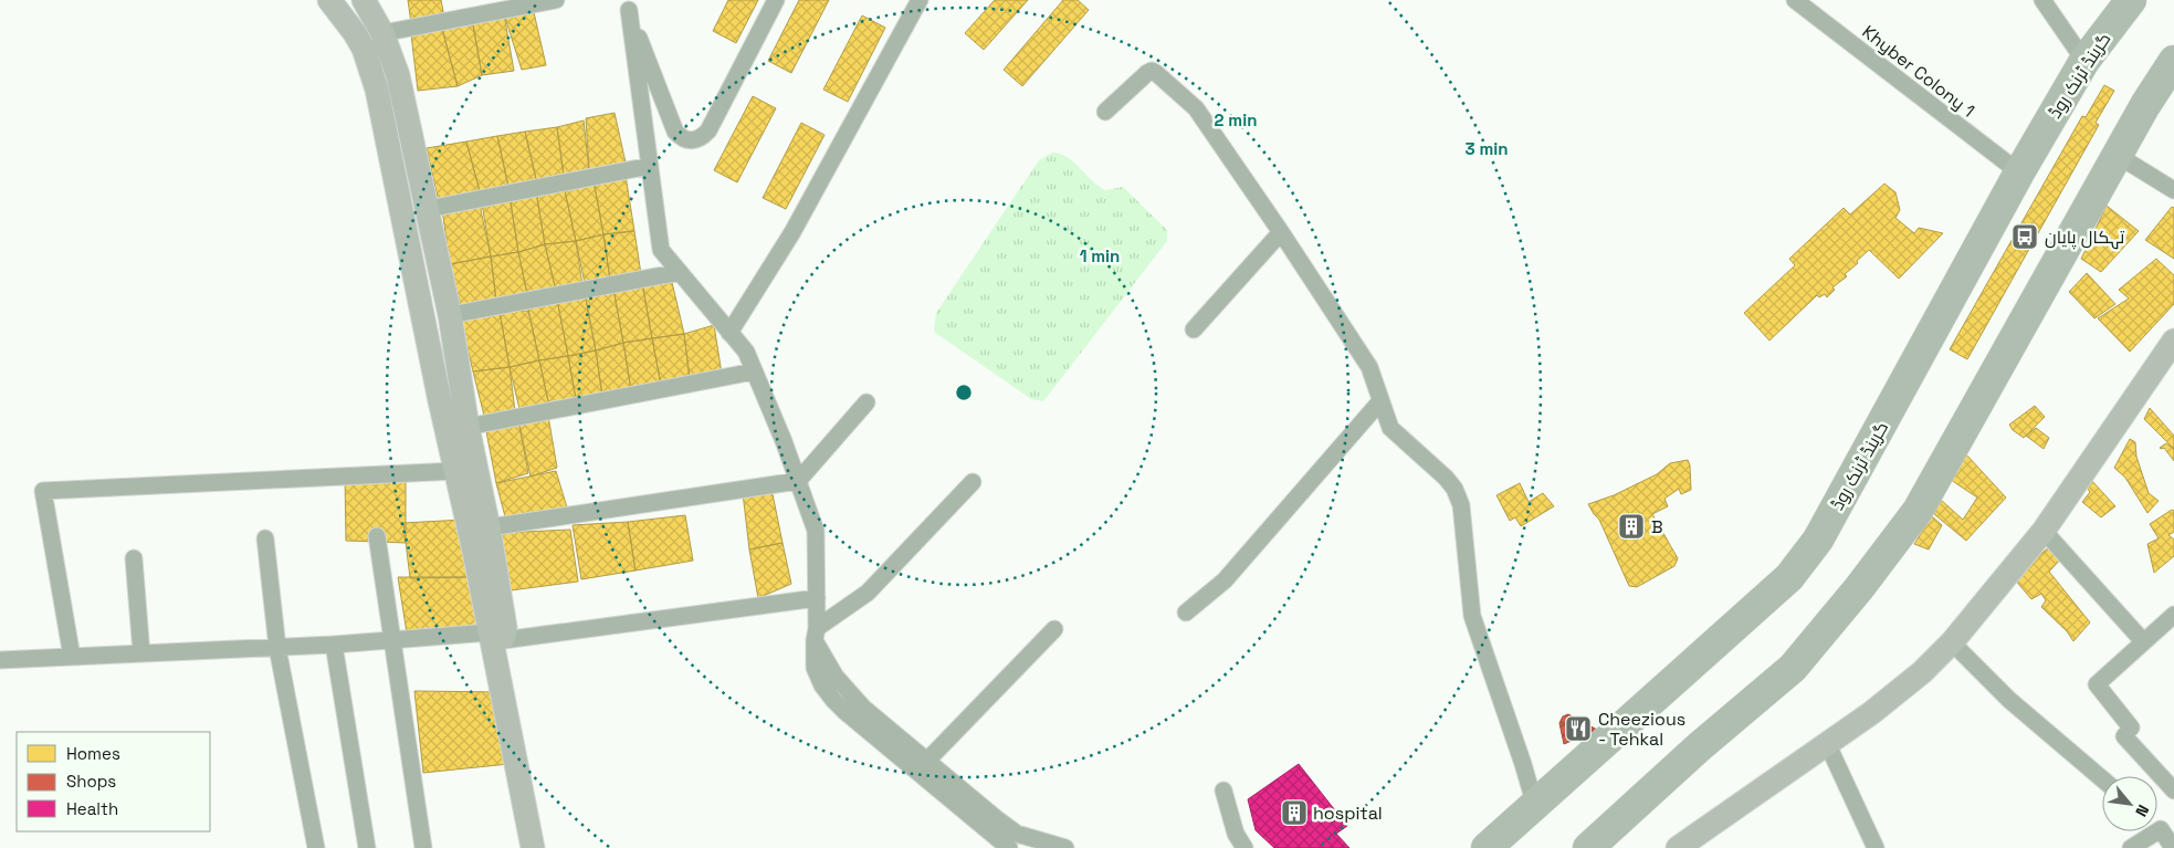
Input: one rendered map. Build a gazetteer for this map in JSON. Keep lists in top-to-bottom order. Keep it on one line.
{"streets":{"highway":["گرینڈ ٹرنک روڈ"],"street":["Khyber Colony 1"]},"crossings":[["Khyber Colony 1","گرینڈ ٹرنک روڈ"]],"places":{"bus stop":["تہکال پایان"],"building":["B","hospital"],"restaurant":["Cheezious - Tehkal"]},"legend":["Homes","Shops","Health"],"north":"bottom right","rings":["2 min","3 min","1 min"]}
